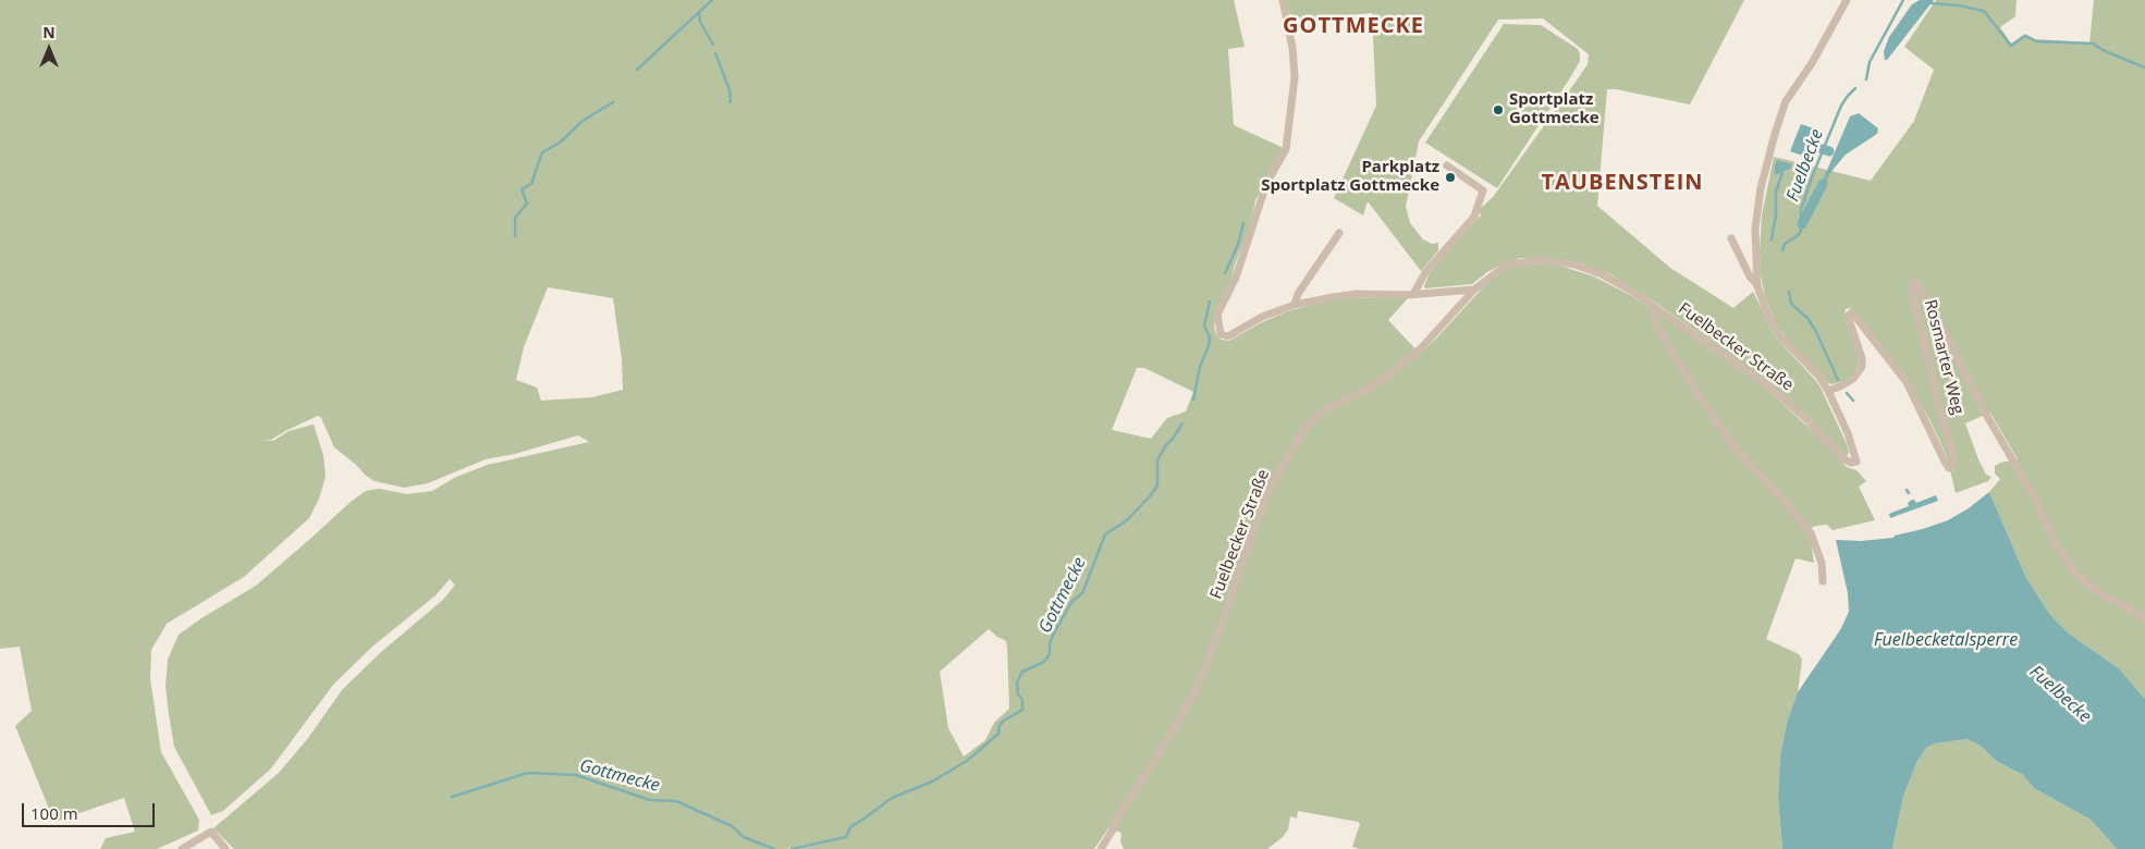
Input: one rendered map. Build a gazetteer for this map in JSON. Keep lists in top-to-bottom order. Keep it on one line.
{"streets":{"street":["Fuelbecker Straße","Rosmarter Weg"]},"crossings":[["Fuelbecker Straße","Rosmarter Weg"]],"districts":["GOTTMECKE","TAUBENSTEIN"],"water":["Fuelbecke","Gottmecke","Fuelbecketalsperre"],"places":["Sportplatz Gottmecke","Parkplatz Sportplatz Gottmecke"],"scale_bar":"100 m","north":"top"}
